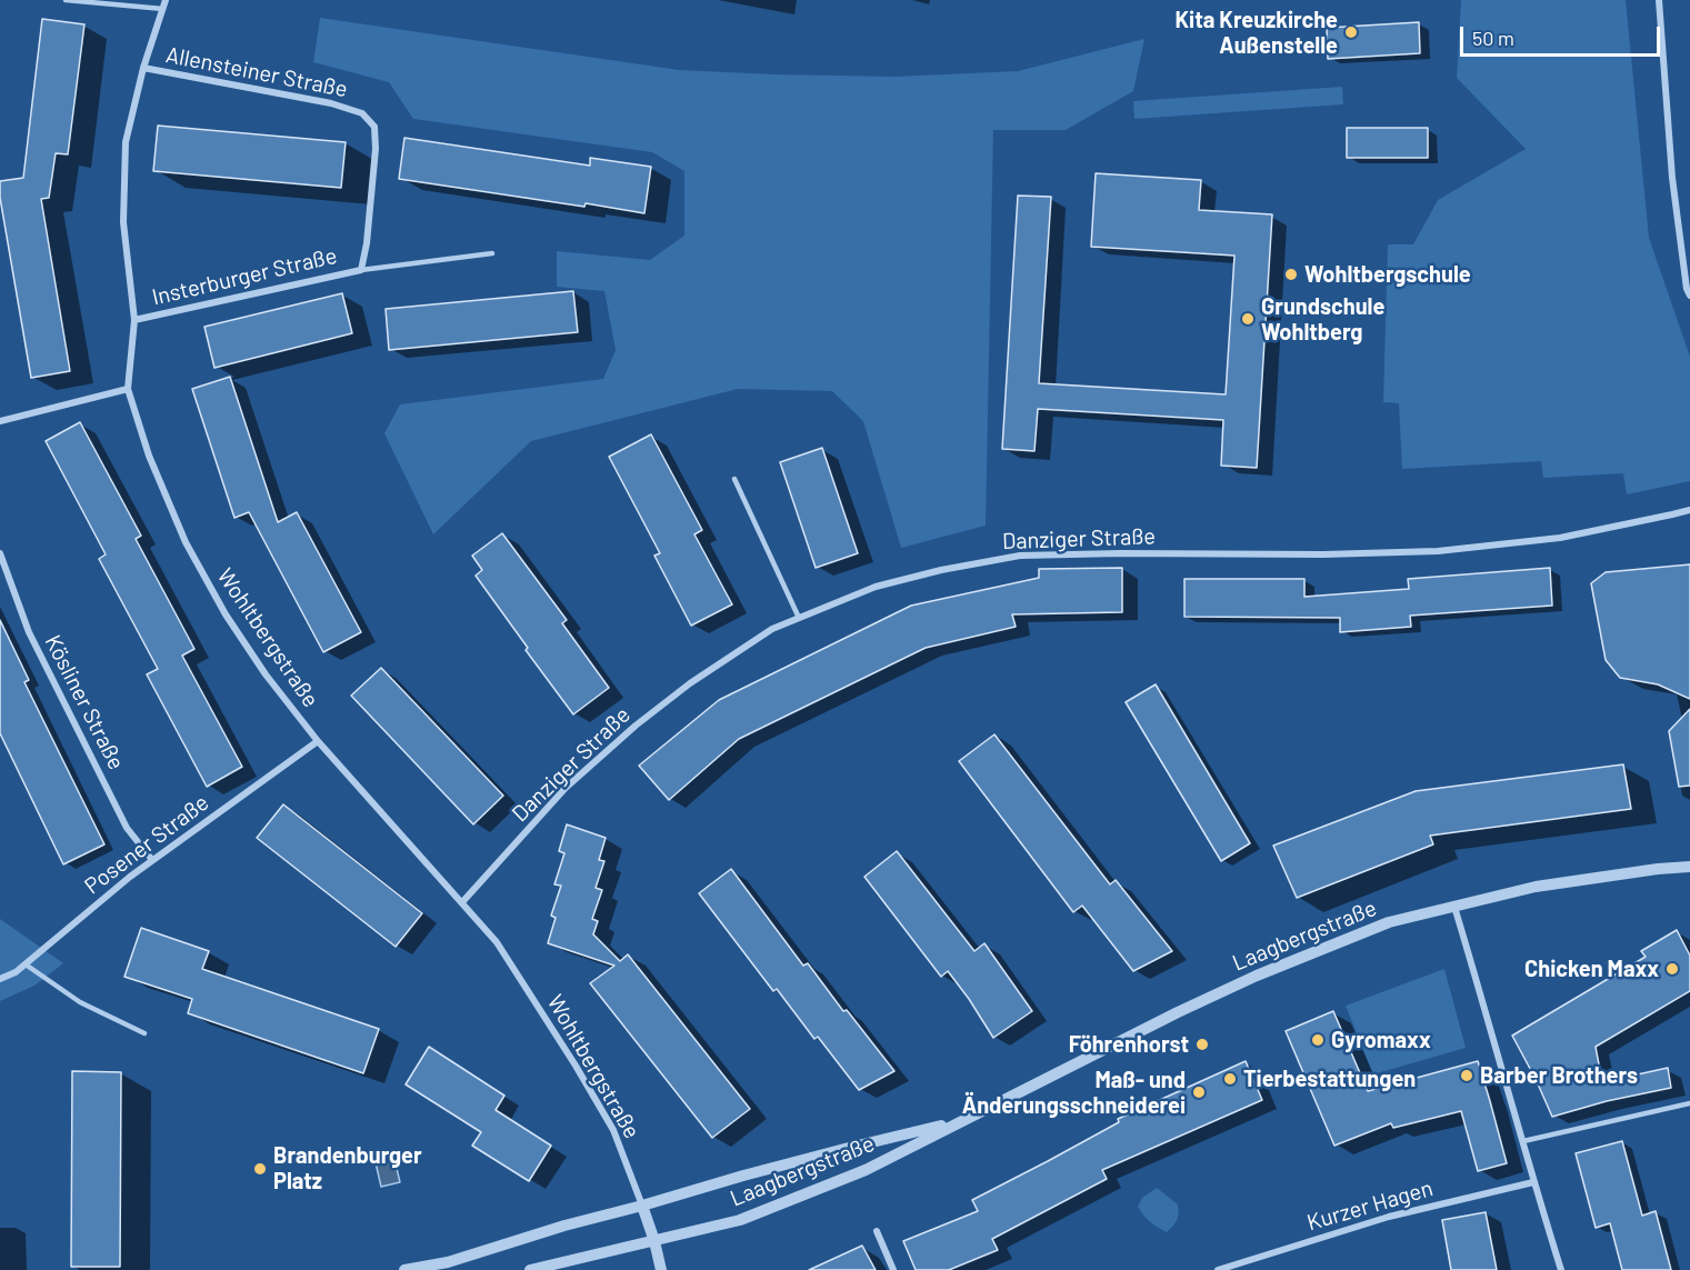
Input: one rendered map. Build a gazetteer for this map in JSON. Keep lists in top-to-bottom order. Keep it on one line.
{"streets":{"street":["Allensteiner Straße","Insterburger Straße","Danziger Straße","Wohltbergstraße","Kösliner Straße","Posener Straße","Laagbergstraße","Kurzer Hagen"]},"crossings":[["Allensteiner Straße","Insterburger Straße"],["Allensteiner Straße","Wohltbergstraße"],["Insterburger Straße","Wohltbergstraße"],["Danziger Straße","Wohltbergstraße"],["Wohltbergstraße","Posener Straße"],["Wohltbergstraße","Laagbergstraße"],["Kösliner Straße","Posener Straße"]],"places":["Kita Kreuzkirche Außenstelle","Wohltbergschule","Grundschule Wohltberg","Chicken Maxx","Gyromaxx","Föhrenhorst","Barber Brothers","Tierbestattungen","Maß- und Änderungsschneiderei","Brandenburger Platz"],"scale_bar":"50 m"}
